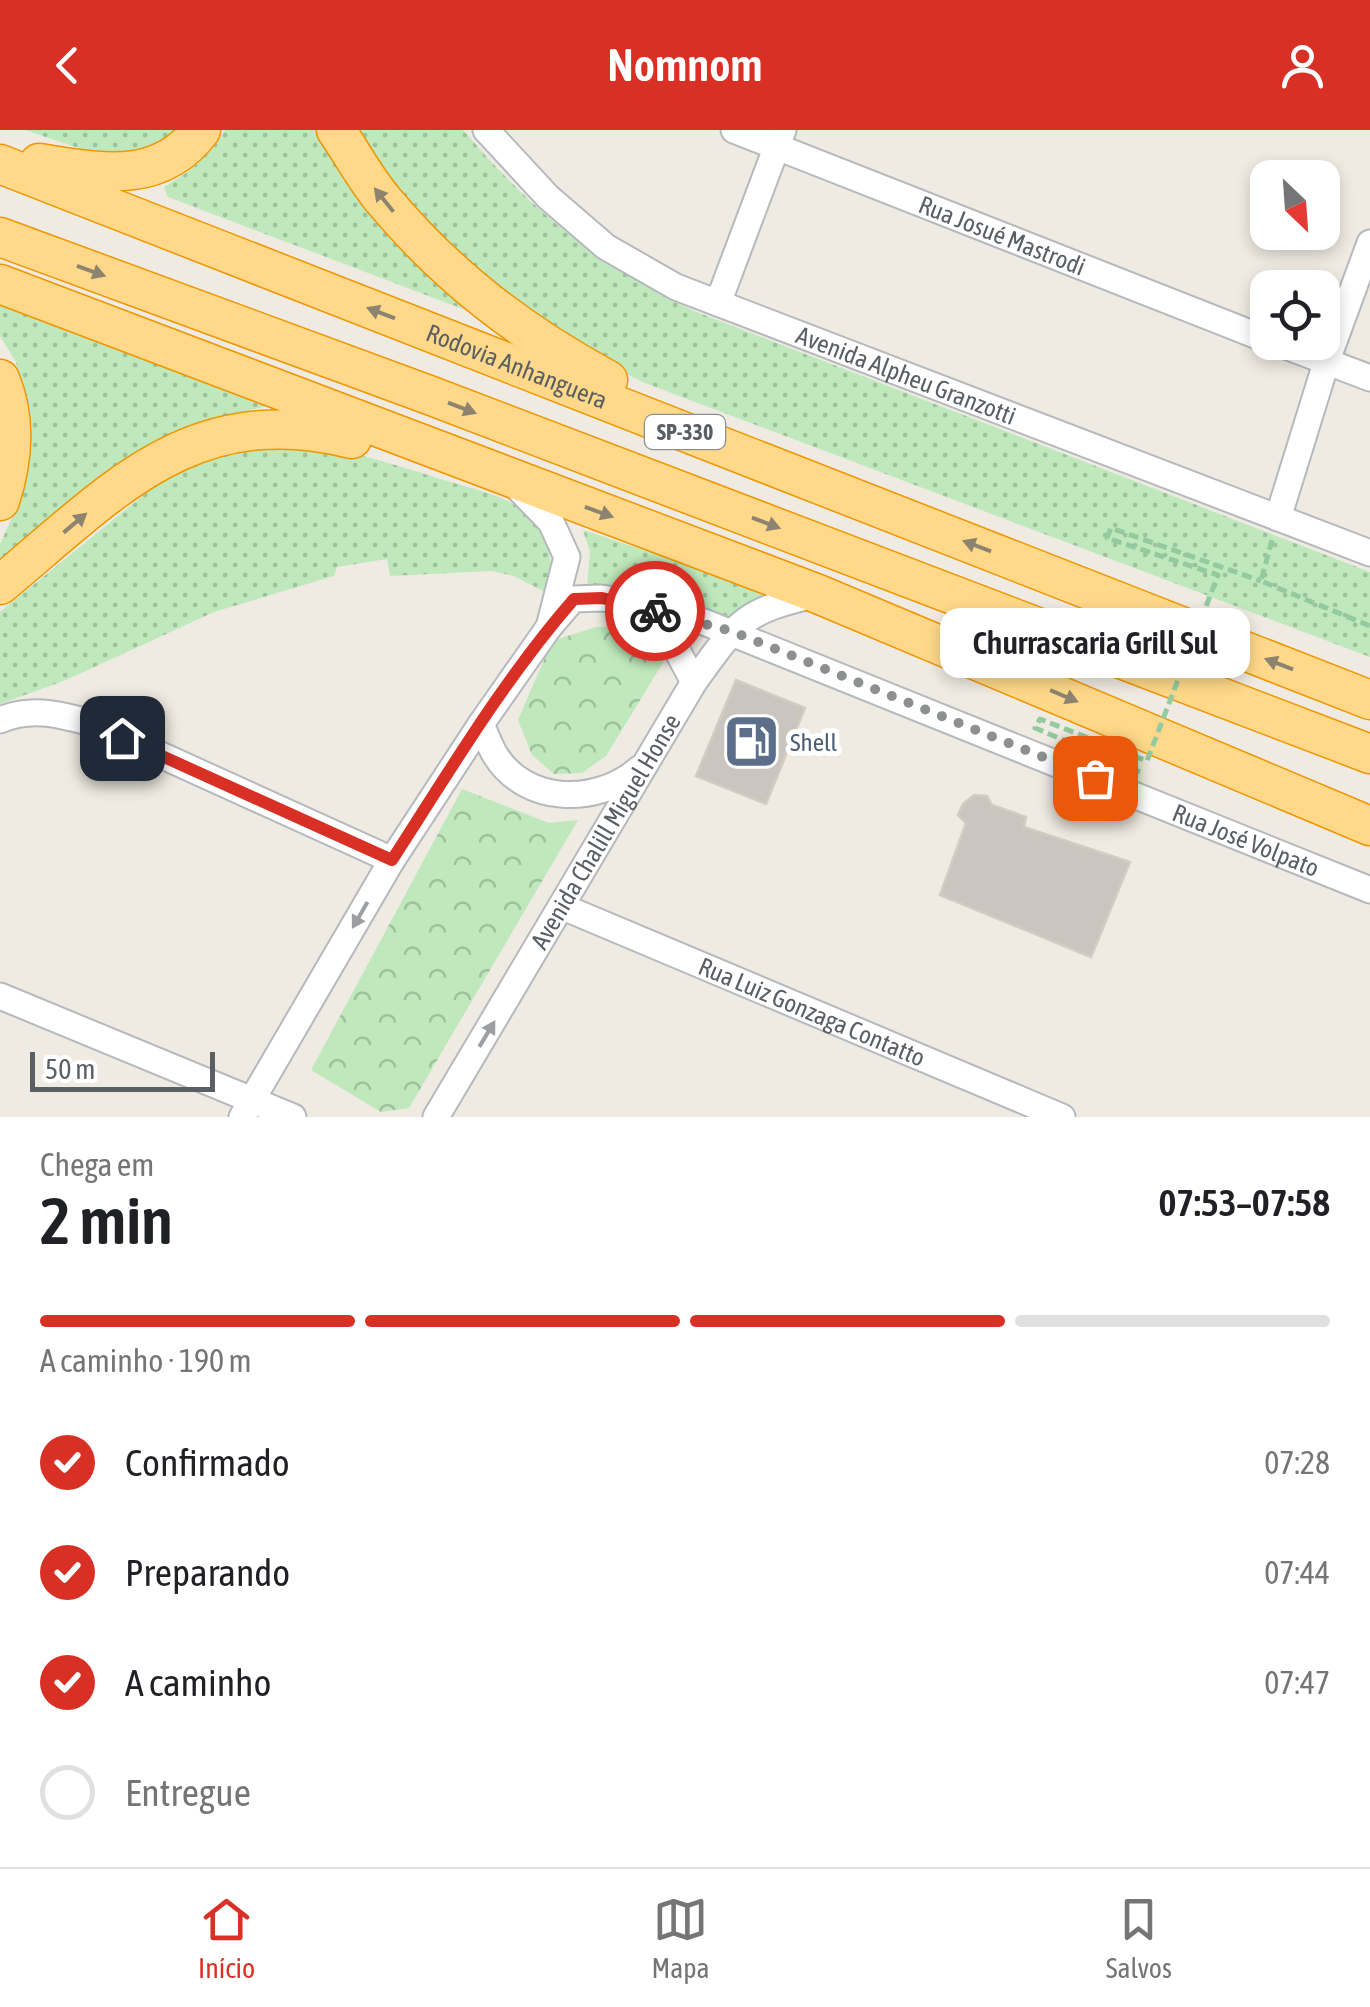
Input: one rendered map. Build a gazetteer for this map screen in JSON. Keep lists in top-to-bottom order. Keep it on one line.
{"streets":{"highway":["Rodovia Anhanguera","SP-330"],"street":["Rua Josué Mastrodi","Avenida Alpheu Granzotti","Avenida Chalill Miguel Honse","Rua José Volpato","Rua Luiz Gonzaga Contatto"]},"crossings":[["Avenida Chalill Miguel Honse","Rua José Volpato"],["Avenida Chalill Miguel Honse","Rua Luiz Gonzaga Contatto"]],"places":{"fuel station":["Shell"],"other":["Churrascaria Grill Sul"]},"scale_bar":"50 m","north":"bottom right","page":{"header":"Nomnom","bubble":"Churrascaria Grill Sul","scale":"50 m","heading":["2 min","Chega em","07:53–07:58"],"bar":"A caminho · 190 m","list":[["Confirmado","07:28"],["Preparando","07:44"],["A caminho","07:47"],"Entregue"],"tabs":["Início","Mapa","Salvos"]}}
